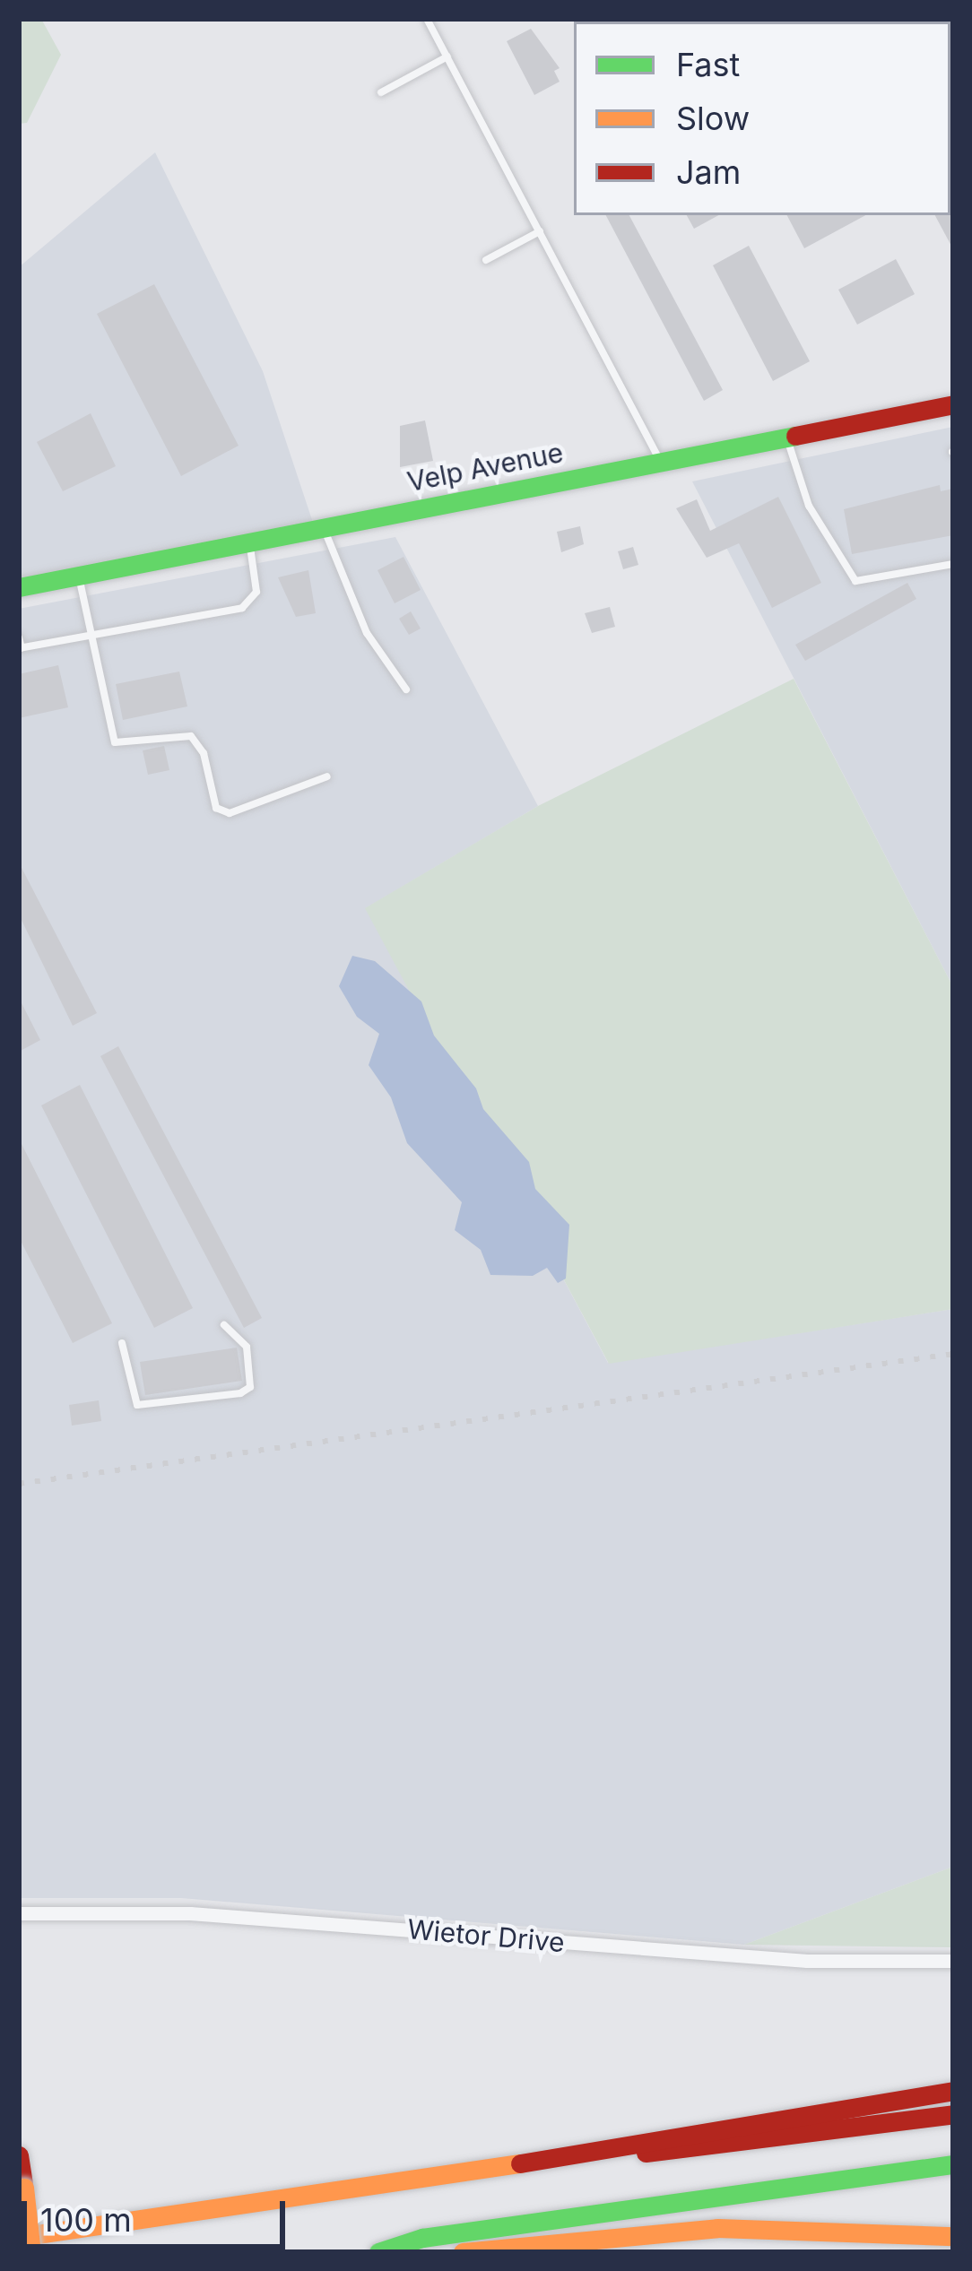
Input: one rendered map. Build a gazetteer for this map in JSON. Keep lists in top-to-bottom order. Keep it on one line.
{"streets":{"main road":["Velp Avenue"],"street":["Wietor Drive"]},"legend":["Fast","Slow","Jam"],"scale_bar":"100 m"}
